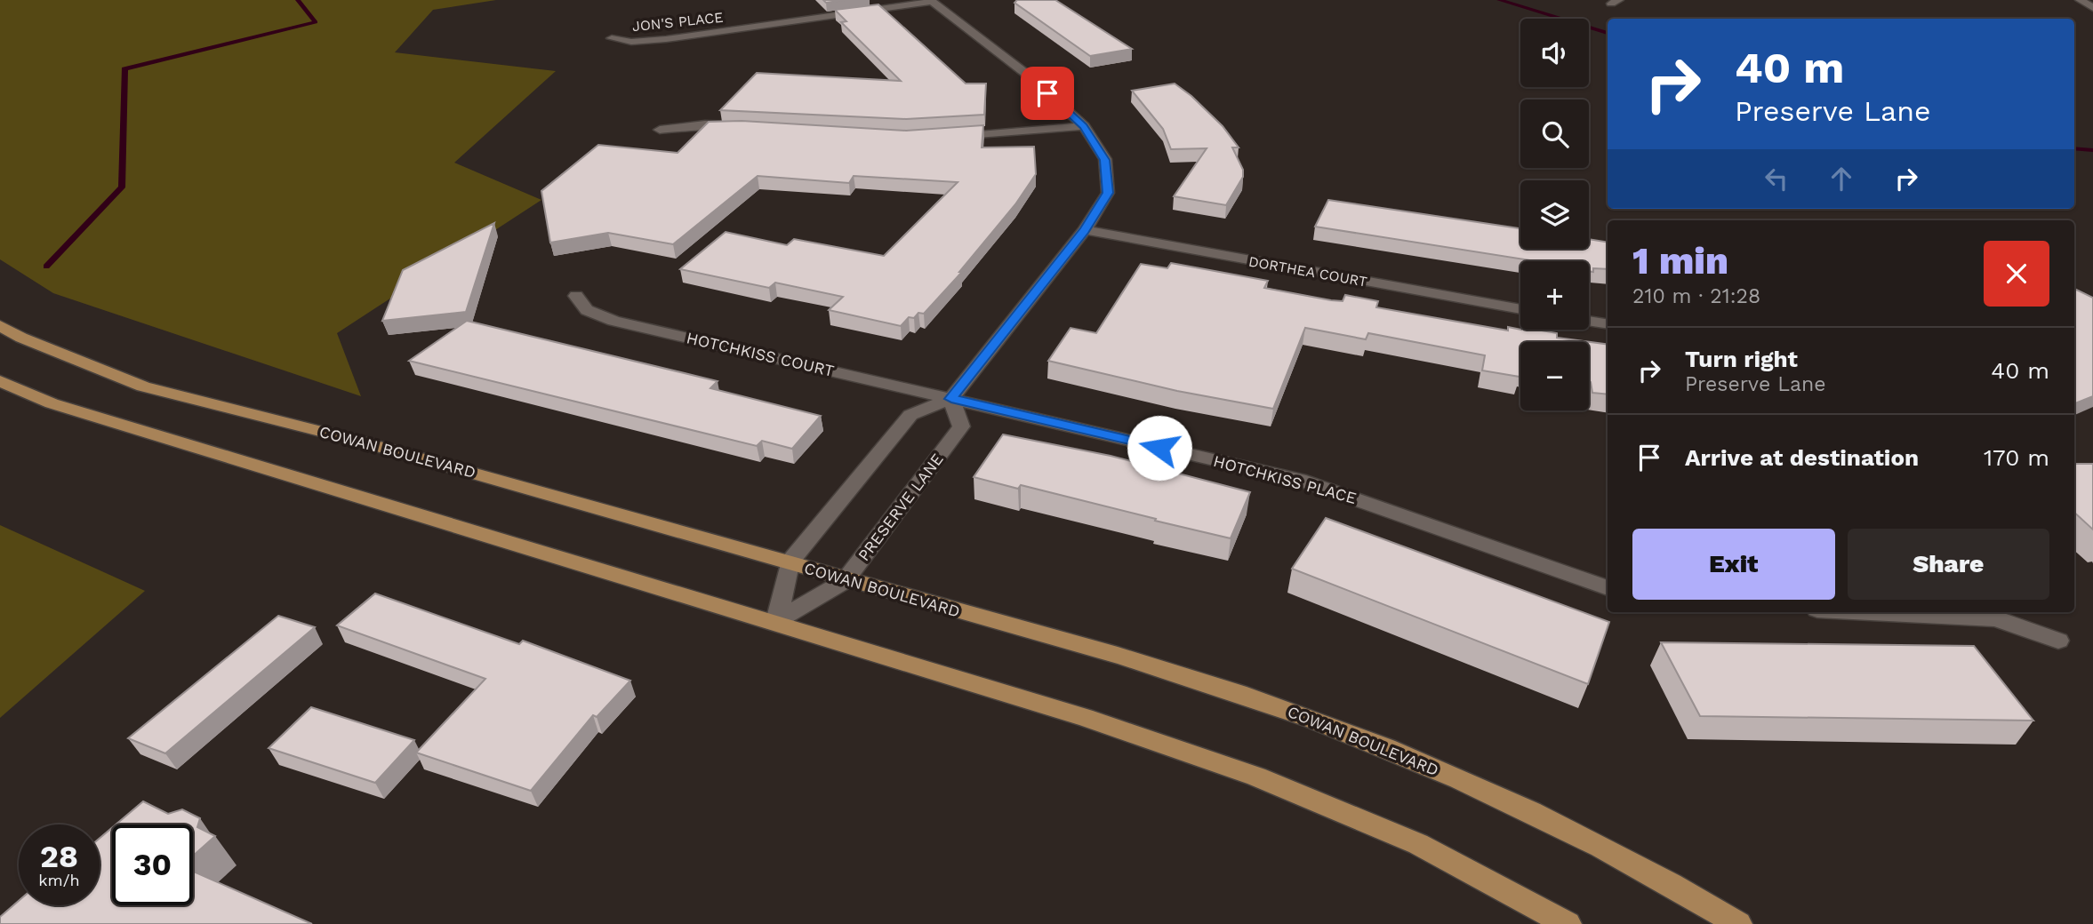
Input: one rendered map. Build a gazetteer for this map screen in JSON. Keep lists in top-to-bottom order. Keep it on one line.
{"streets":{"main road":["COWAN BOULEVARD"],"street":["JON'S PLACE","DORTHEA COURT","HOTCHKISS COURT","HOTCHKISS PLACE","PRESERVE LANE"]},"crossings":[["HOTCHKISS COURT","HOTCHKISS PLACE"],["HOTCHKISS COURT","PRESERVE LANE"],["COWAN BOULEVARD","PRESERVE LANE"],["HOTCHKISS PLACE","PRESERVE LANE"]],"page":{"map_buttons":["+","−"],"turn":["40 m","Preserve Lane"],"heading":["1 min","210 m · 21:28"],"list":[{"name":"Turn right","note":"Preserve Lane","value":"40 m"},{"name":"Arrive at destination","value":"170 m"}],"buttons":["Exit","Share"],"speed":"28 km/h","limit":"30"}}
